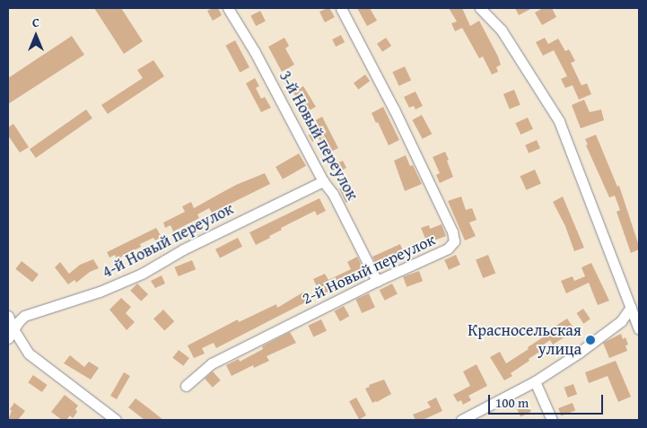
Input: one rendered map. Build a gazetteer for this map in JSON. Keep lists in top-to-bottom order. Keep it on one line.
{"streets":{"street":["3-й Новый переулок","4-й Новый переулок","2-й Новый переулок"]},"crossings":[["3-й Новый переулок","4-й Новый переулок"],["3-й Новый переулок","2-й Новый переулок"]],"places":["Красносельская улица"],"scale_bar":"100 m","north":"top"}
